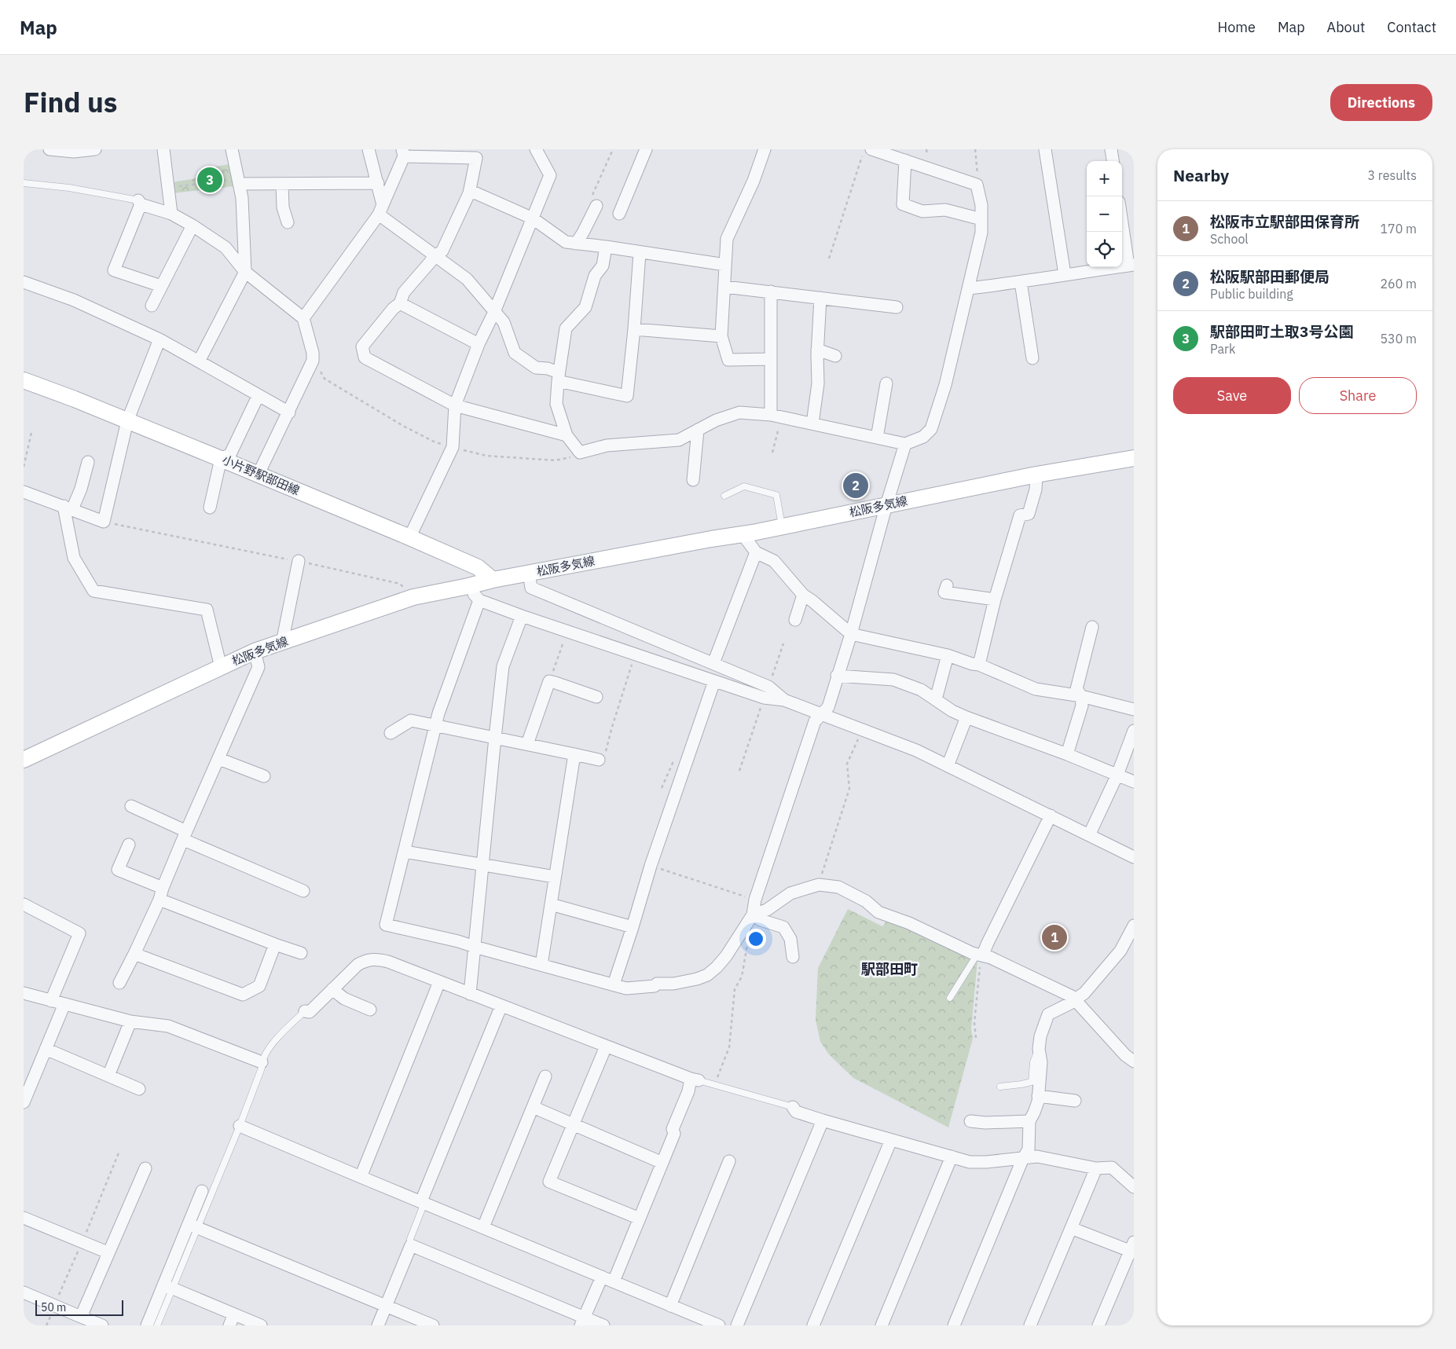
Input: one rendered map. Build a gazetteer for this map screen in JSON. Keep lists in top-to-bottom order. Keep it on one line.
{"streets":{"main road":["小片野駅部田線","松阪多気線"]},"crossings":[["小片野駅部田線","松阪多気線"]],"districts":["駅部田町"],"scale_bar":"50 m","page":{"header":"Map","nav":["Home","Map","About","Contact"],"title":"Find us","buttons":["Directions",["Save","Share"]],"heading":["Nearby","3 results"],"map_buttons":["+","−"],"pins":["3","2","1"],"list":[{"mark":"1","name":"松阪市立駅部田保育所","note":"School","value":"170 m"},{"mark":"2","name":"松阪駅部田郵便局","note":"Public building","value":"260 m"},{"mark":"3","name":"駅部田町土取3号公園","note":"Park","value":"530 m"}],"scale":"50 m"}}
